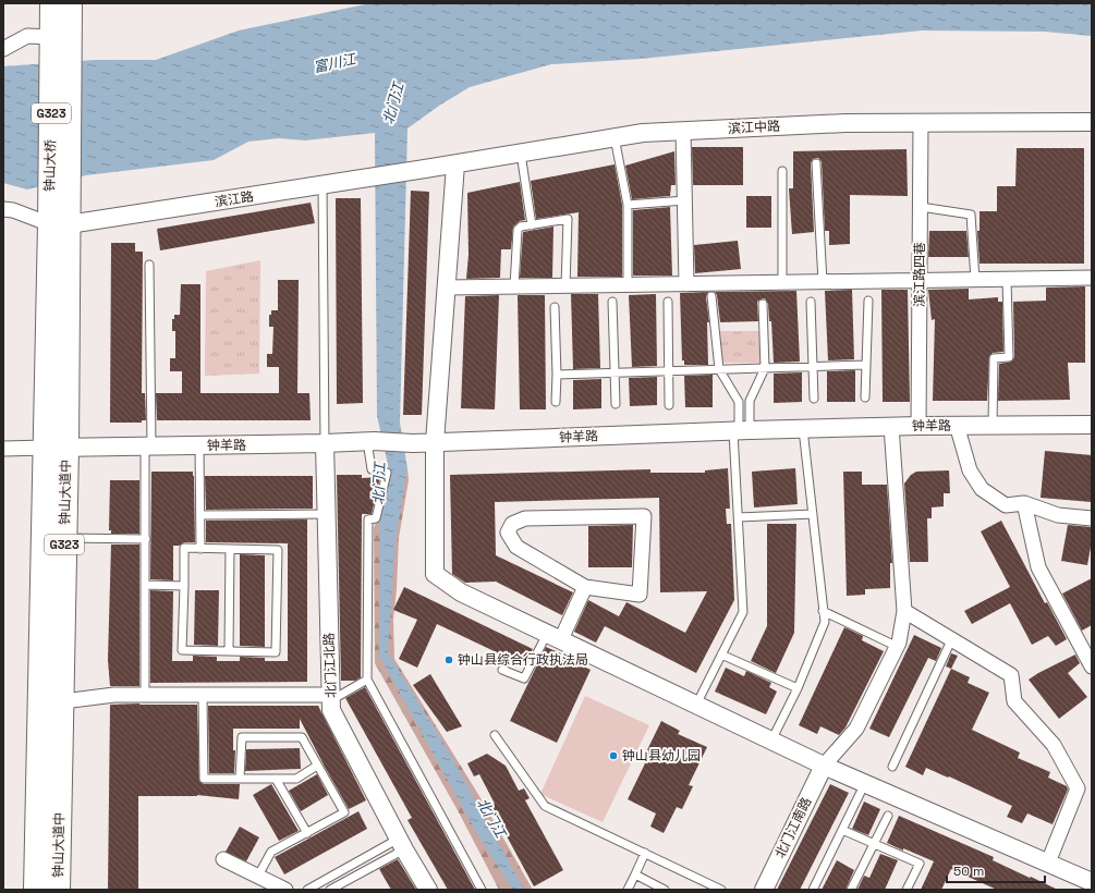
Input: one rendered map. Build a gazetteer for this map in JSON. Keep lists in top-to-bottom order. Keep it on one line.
{"streets":{"highway":["G323","钟山大桥","钟山大道中"],"street":["滨江中路","滨江路","滨江路四巷","钟羊路","北门江北路","北门江南路"]},"crossings":[["G323","钟山大桥"],["滨江中路","滨江路"],["滨江中路","滨江路四巷"],["钟山大桥","钟山大道中"],["滨江路","钟山大道中"],["滨江路四巷","钟羊路"],["钟羊路","钟山大道中"],["钟羊路","北门江北路"]],"water":["富川江","北门江"],"places":["钟山县综合行政执法局","钟山县幼儿园"],"scale_bar":"50 m"}
